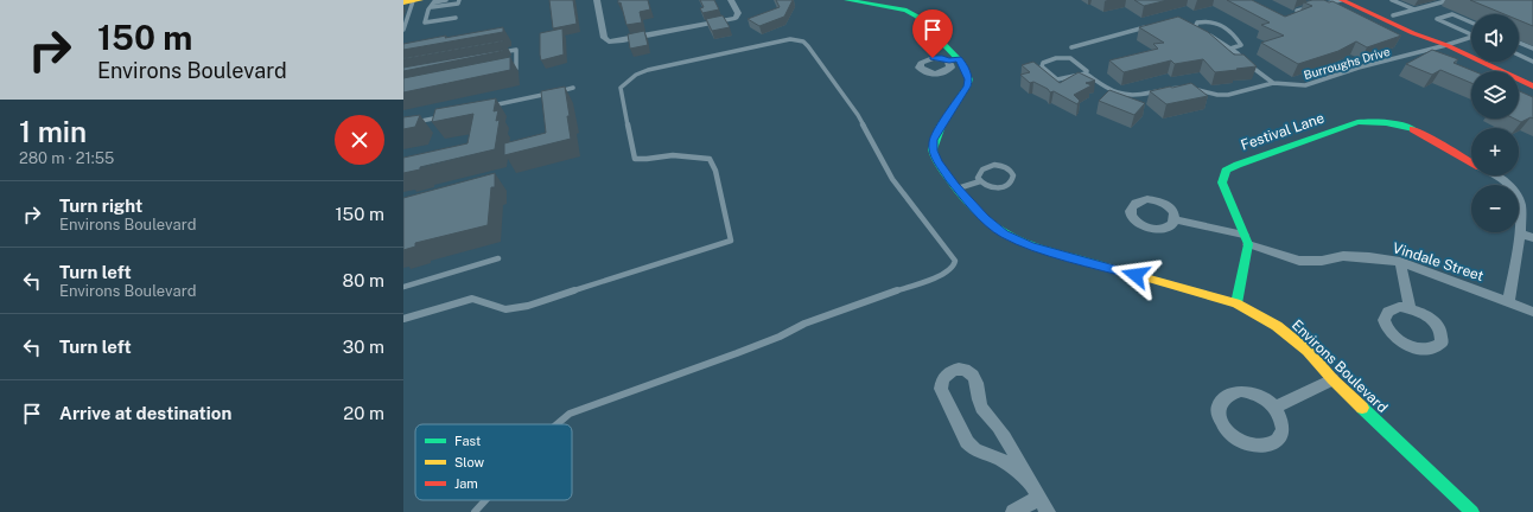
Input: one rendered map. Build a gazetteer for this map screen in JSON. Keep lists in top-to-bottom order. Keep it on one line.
{"streets":{"street":["Festival Lane","Vindale Street","Environs Boulevard"],"lane":["Burroughs Drive"]},"crossings":[["Festival Lane","Vindale Street"]],"legend":["Fast","Slow","Jam"],"page":{"turn":["150 m","Environs Boulevard"],"map_buttons":["+","−"],"heading":["1 min","280 m · 21:55"],"list":[{"name":"Turn right","note":"Environs Boulevard","value":"150 m"},{"name":"Turn left","note":"Environs Boulevard","value":"80 m"},{"name":"Turn left","value":"30 m"},{"name":"Arrive at destination","value":"20 m"}]}}
